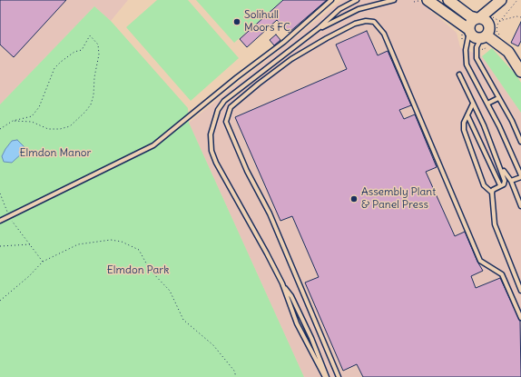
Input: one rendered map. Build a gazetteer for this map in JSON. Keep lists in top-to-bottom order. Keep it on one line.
{"parks":["Elmdon Manor","Elmdon Park"],"places":["Solihull Moors FC","Assembly Plant & Panel Press"]}
